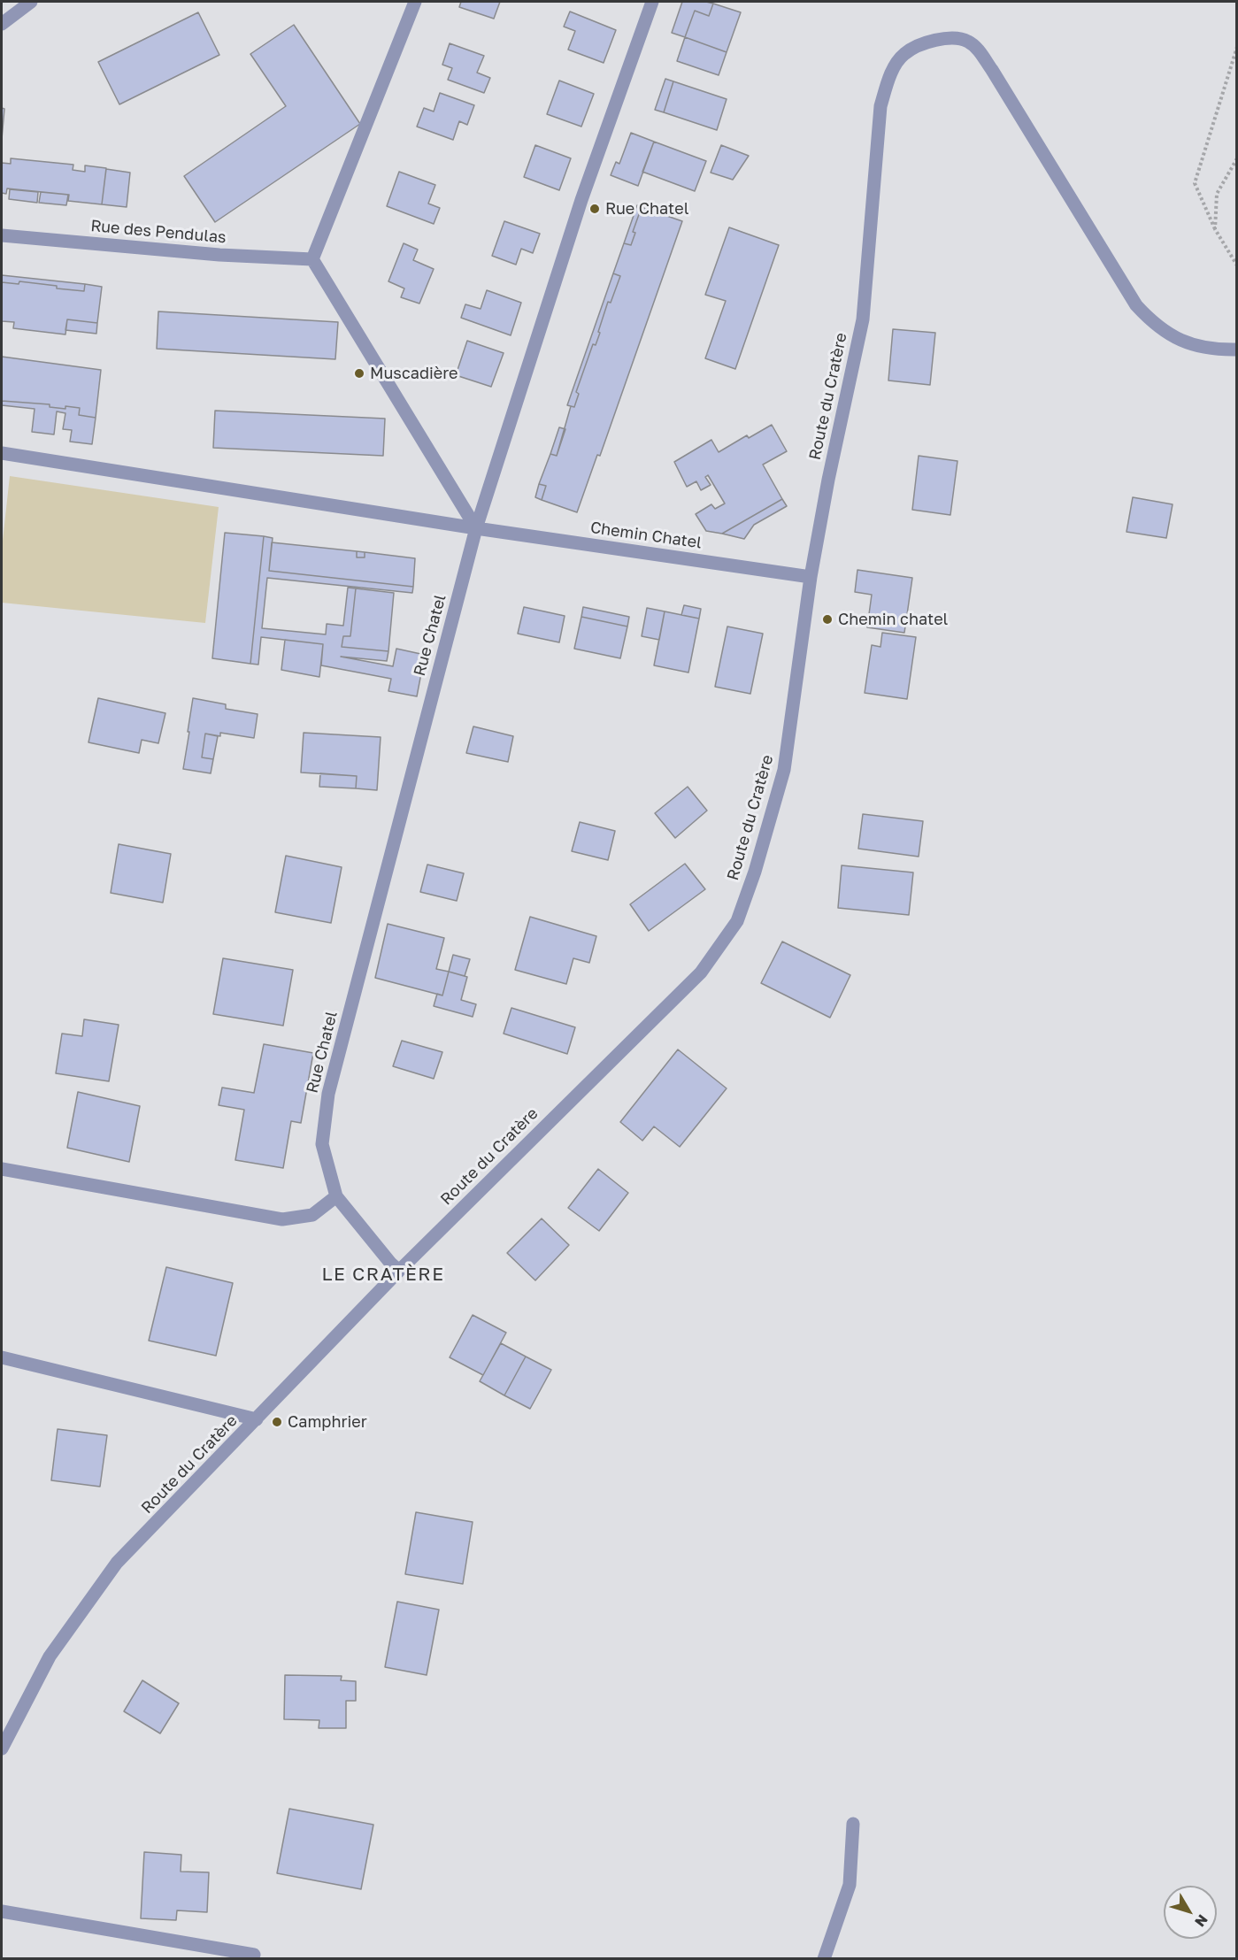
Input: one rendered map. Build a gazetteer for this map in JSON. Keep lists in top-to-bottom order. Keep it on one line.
{"streets":{"street":["Rue des Pendulas","Route du Cratère","Chemin Chatel","Rue Chatel"]},"crossings":[["Route du Cratère","Chemin Chatel"],["Route du Cratère","Rue Chatel"],["Chemin Chatel","Rue Chatel"]],"districts":["LE CRATÈRE"],"places":["Rue Chatel","Muscadière","Chemin chatel","Camphrier"],"north":"bottom right"}
